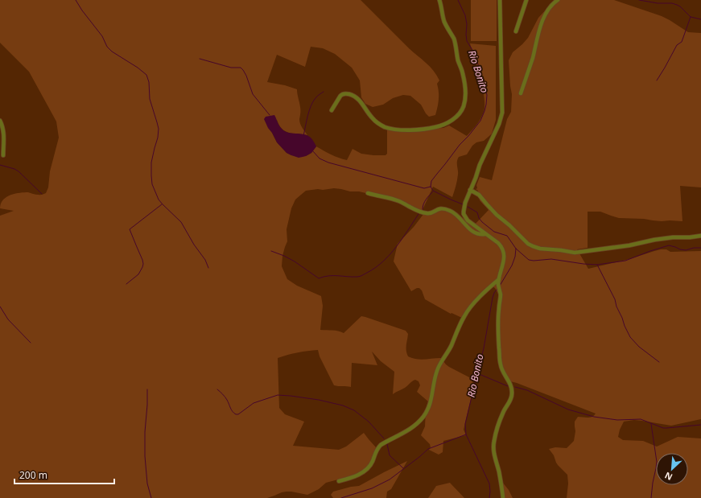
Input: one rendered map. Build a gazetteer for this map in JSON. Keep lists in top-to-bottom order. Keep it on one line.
{"water":["Rio Bonito"],"scale_bar":"200 m","north":"bottom left"}
